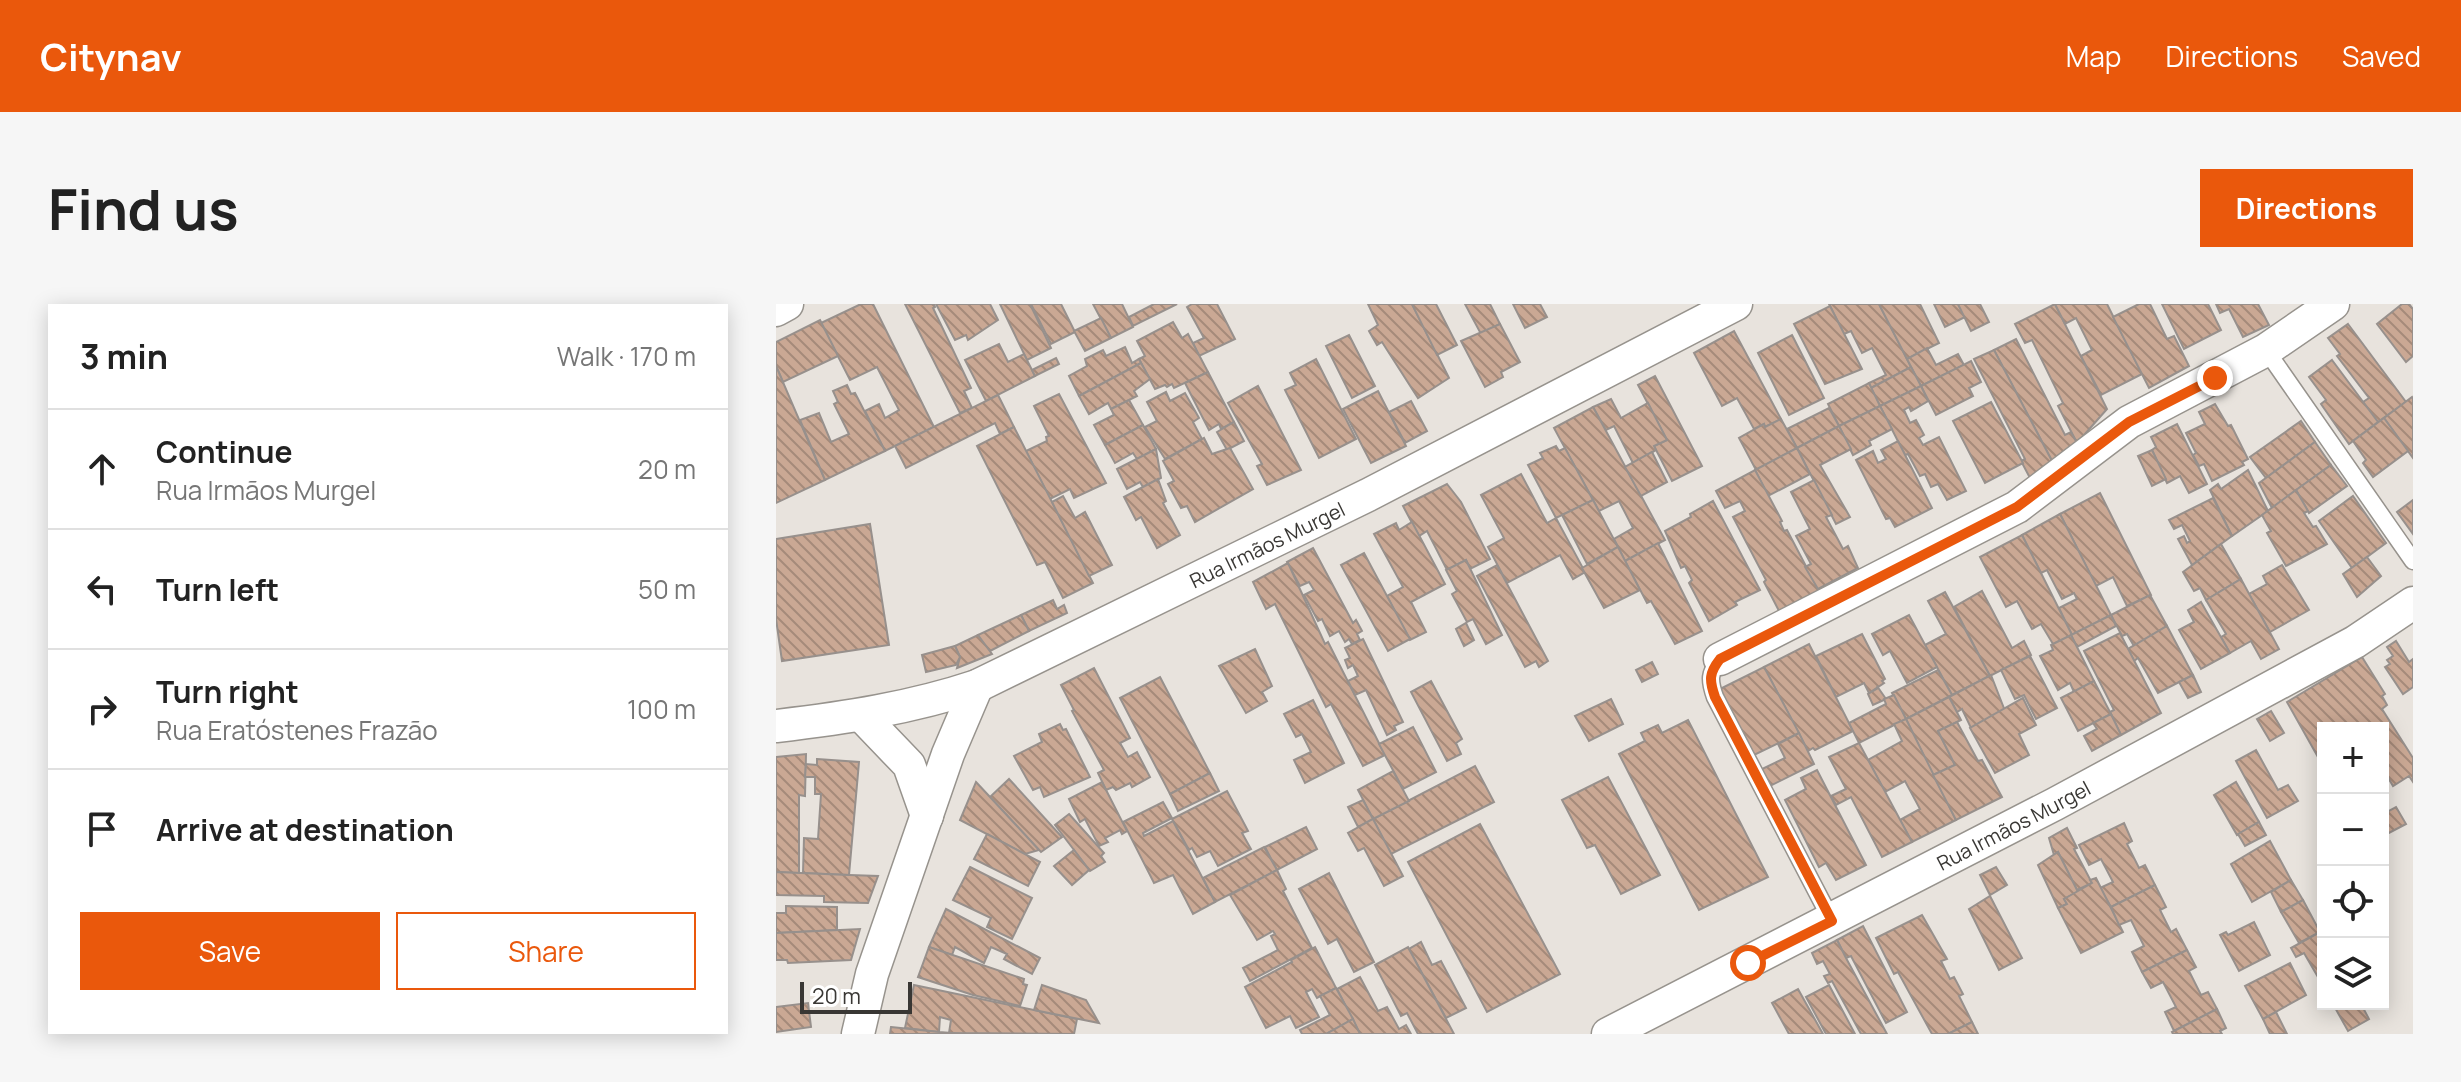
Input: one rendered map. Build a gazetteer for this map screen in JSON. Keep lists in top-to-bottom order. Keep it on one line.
{"streets":{"street":["Rua Irmãos Murgel"]},"scale_bar":"20 m","page":{"header":"Citynav","nav":["Map","Directions","Saved"],"buttons":["Directions",["Save","Share"]],"title":"Find us","heading":["3 min","Walk · 170 m"],"list":[["Continue","Rua Irmãos Murgel","20 m"],["Turn left","50 m"],["Turn right","Rua Eratóstenes Frazão","100 m"],"Arrive at destination"],"map_buttons":["+","−"],"scale":"20 m"}}
